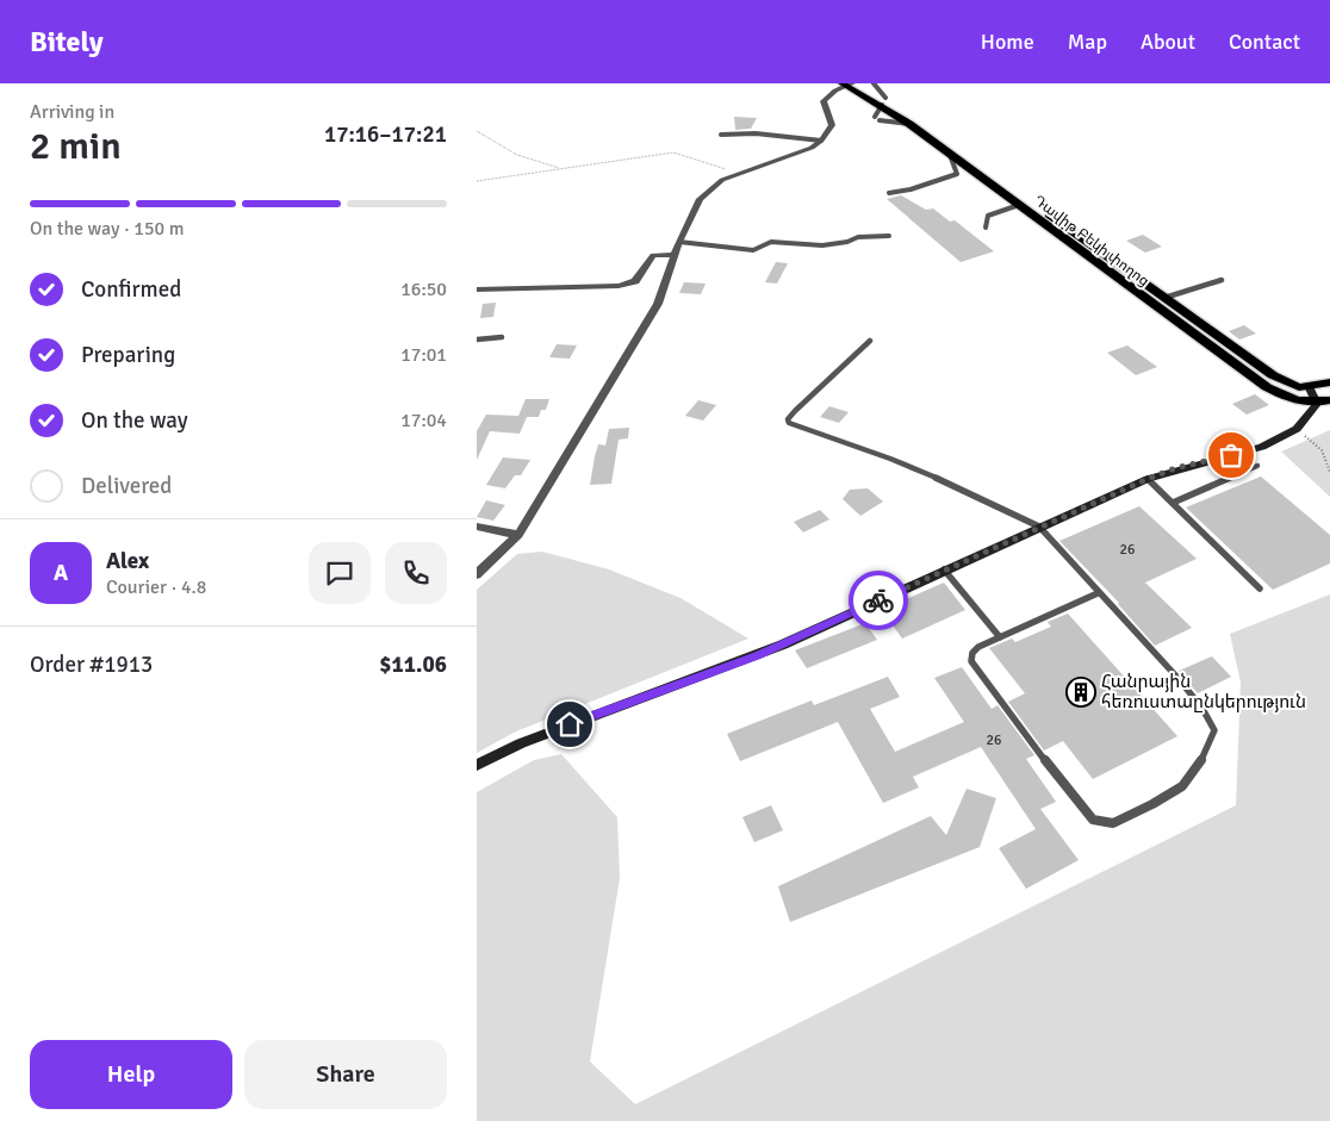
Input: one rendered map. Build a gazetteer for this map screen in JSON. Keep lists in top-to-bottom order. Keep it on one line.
{"streets":{"main road":["Դավիթ Բեկի փողոց"]},"places":{"building":["Հանրային հեռուստաընկերություն"]},"house_numbers":["26","26"],"page":{"header":"Bitely","nav":["Home","Map","About","Contact"],"heading":["2 min","Arriving in","17:16–17:21"],"panel":["Alex","Courier · 4.8","Order #1913","$11.06"],"bar":"On the way · 150 m","list":[["Confirmed","16:50"],["Preparing","17:01"],["On the way","17:04"],"Delivered"],"round":"A","buttons":["Help","Share"]}}
